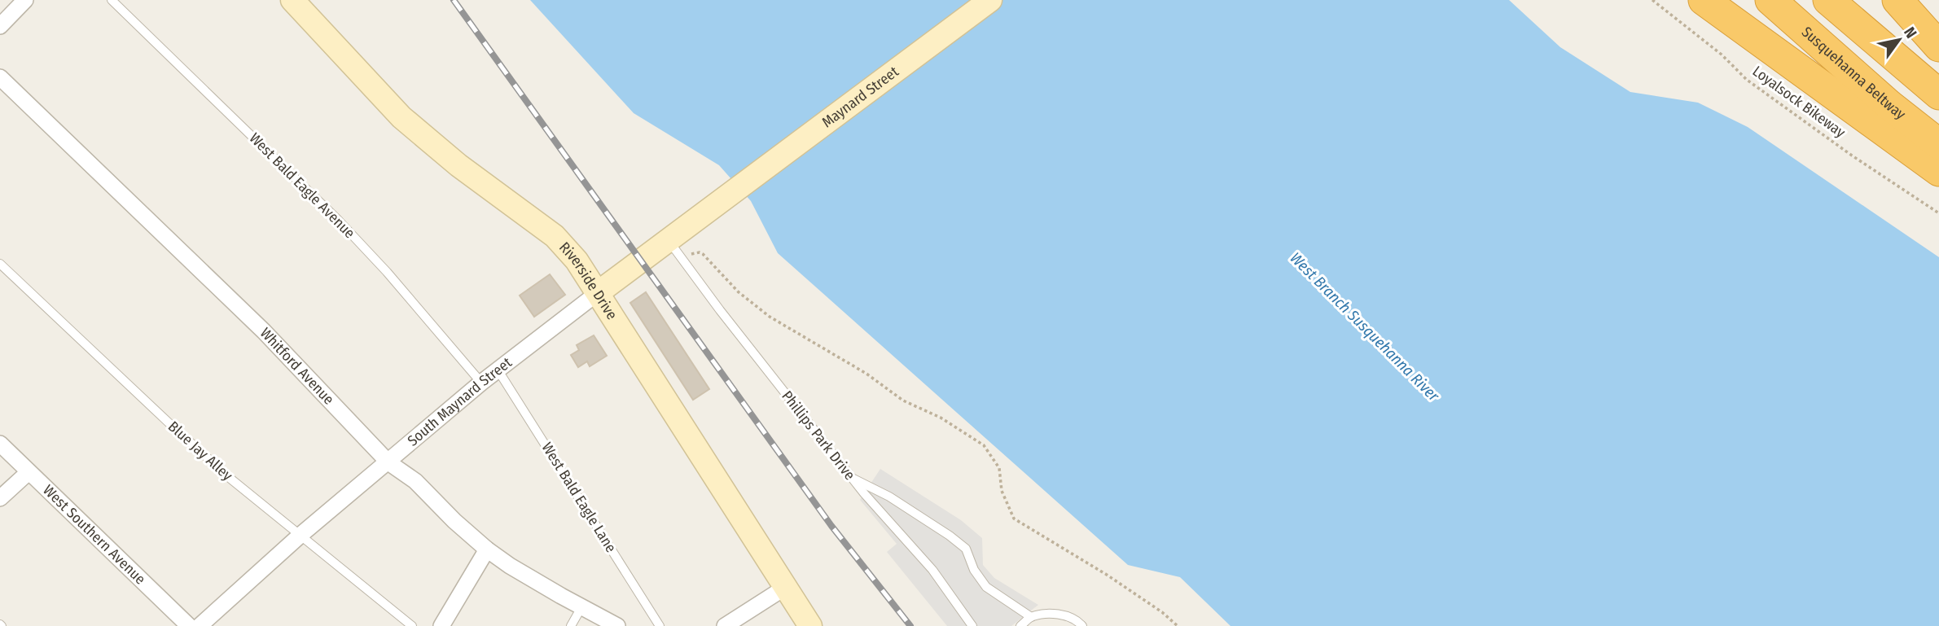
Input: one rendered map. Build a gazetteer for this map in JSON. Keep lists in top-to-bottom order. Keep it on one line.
{"streets":{"highway":["Susquehanna Beltway"],"main road":["Maynard Street","Riverside Drive","South Maynard Street"],"street":["Whitford Avenue","West Southern Avenue"],"lane":["West Bald Eagle Avenue","Phillips Park Drive","Blue Jay Alley","West Bald Eagle Lane"],"path":["Loyalsock Bikeway"]},"crossings":[["Maynard Street","South Maynard Street"],["West Bald Eagle Avenue","South Maynard Street"],["Riverside Drive","South Maynard Street"],["Whitford Avenue","South Maynard Street"],["South Maynard Street","Phillips Park Drive"],["South Maynard Street","Blue Jay Alley"],["South Maynard Street","West Bald Eagle Lane"]],"water":["West Branch Susquehanna River"],"north":"top right"}
